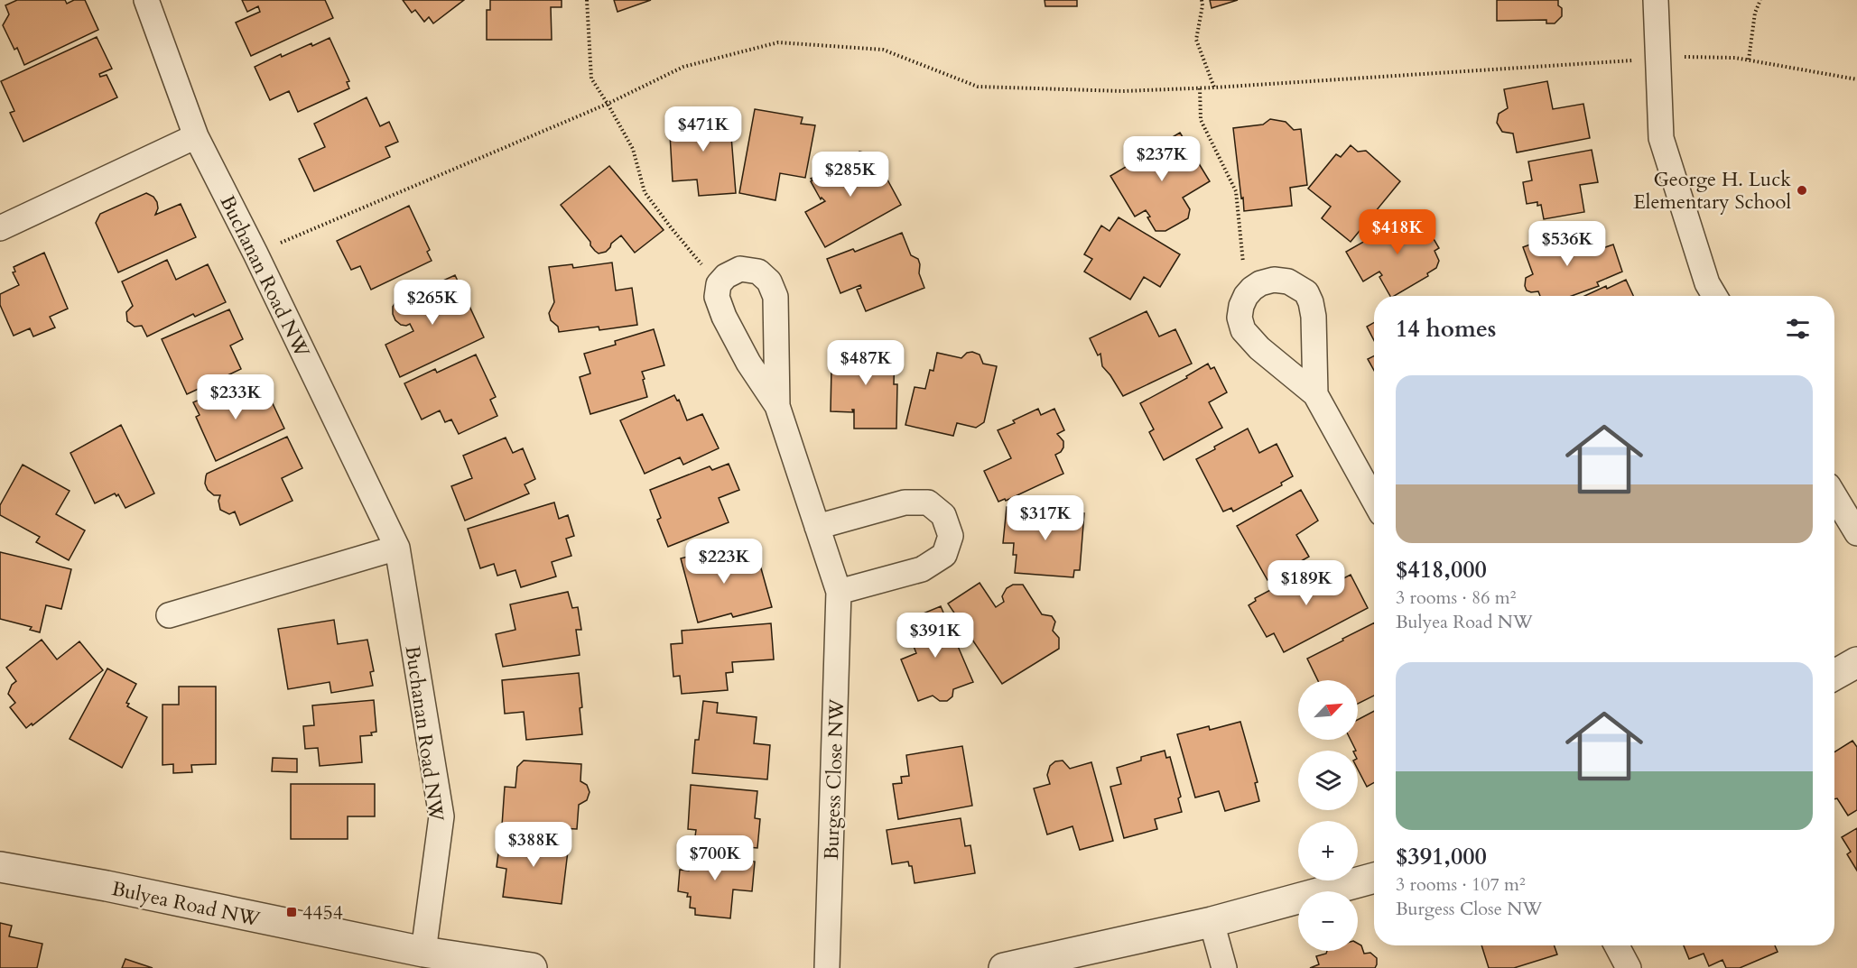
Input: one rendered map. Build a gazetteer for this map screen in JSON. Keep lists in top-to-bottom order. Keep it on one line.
{"streets":{"street":["Buchanan Road NW","Burgess Close NW","Bulyea Road NW"]},"crossings":[["Buchanan Road NW","Bulyea Road NW"]],"places":{"other":["George H. Luck Elementary School"],"transit":["4454"]},"north":"top right","page":{"price":["$471K","$237K","$285K","$418K","$536K","$265K","$487K","$233K","$317K","$223K","$189K","$391K","$388K","$700K"],"heading":"14 homes","list":[{"name":"$418,000","note":"3 rooms · 86 m² · Bulyea Road NW"},{"name":"$391,000","note":"3 rooms · 107 m² · Burgess Close NW"}],"map_buttons":["+","−"]}}
